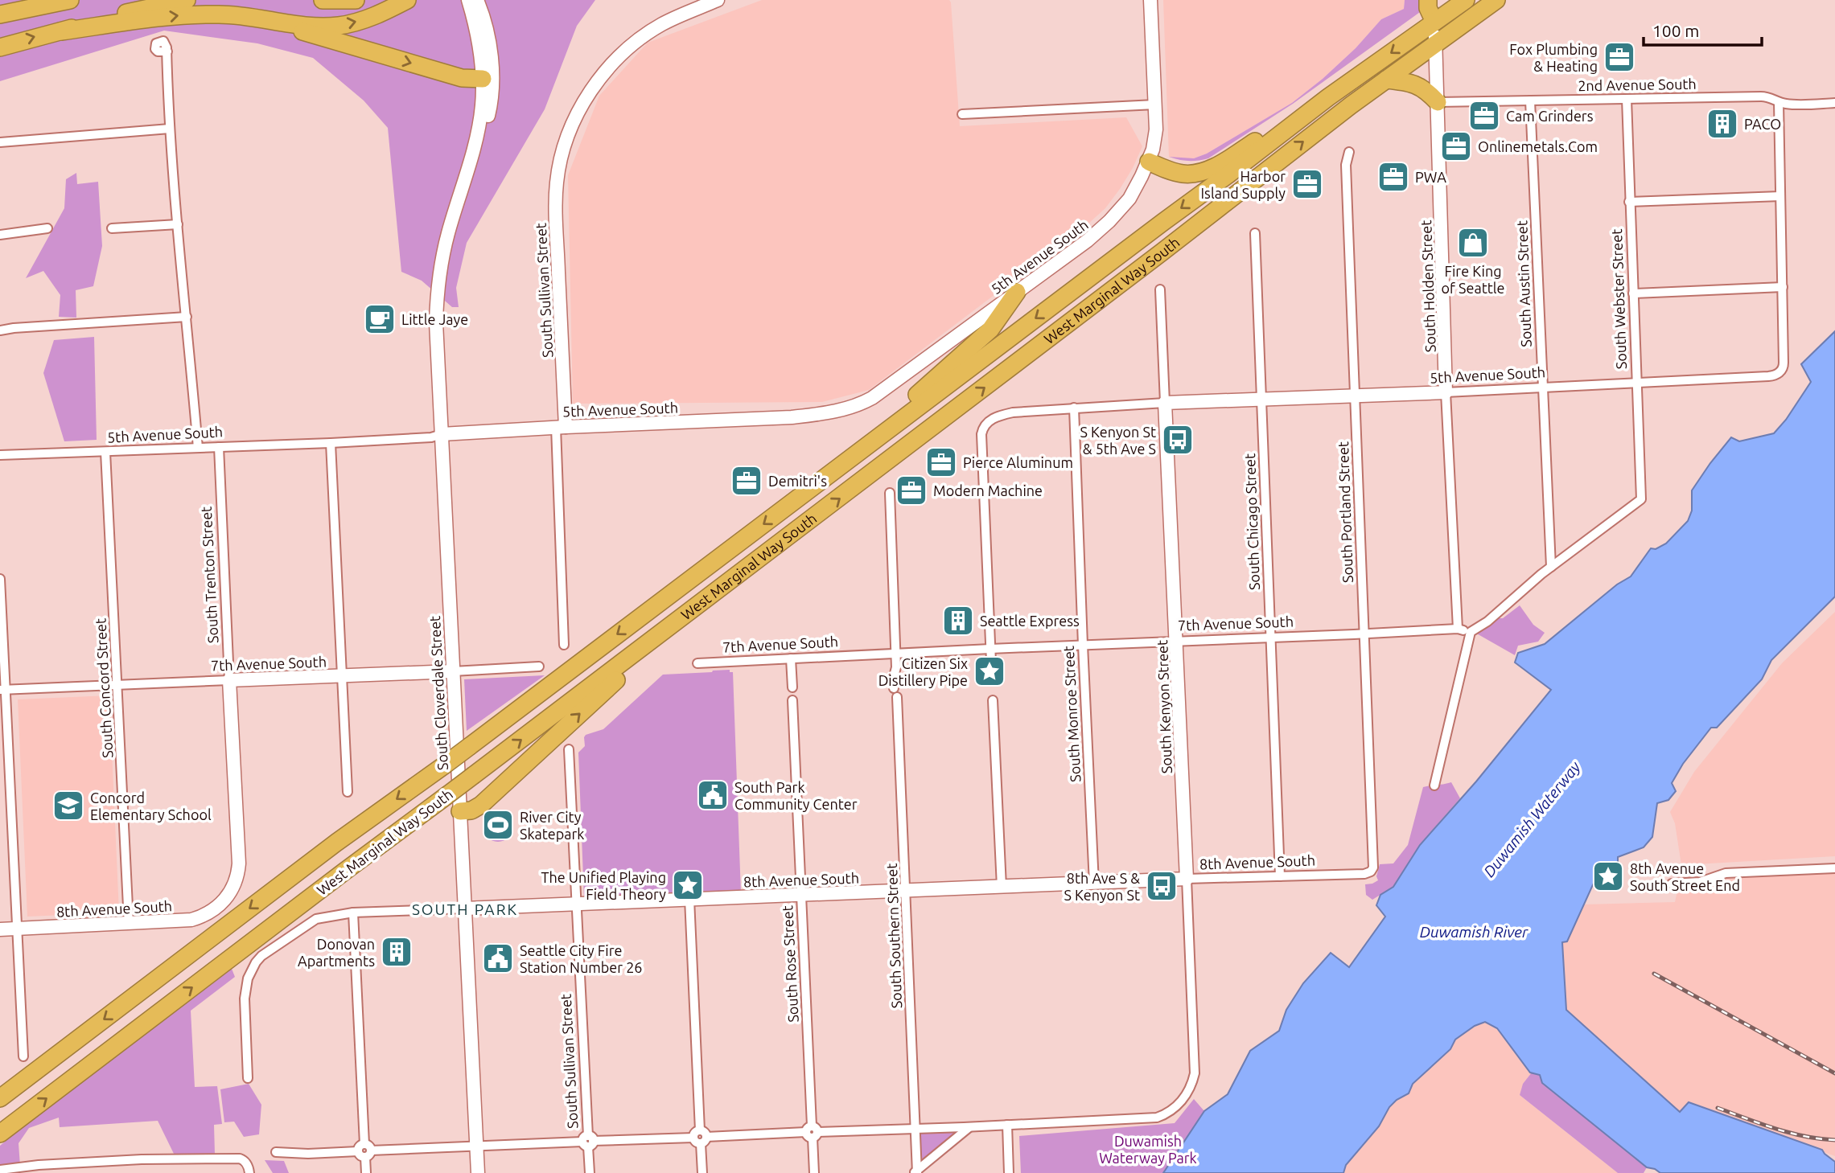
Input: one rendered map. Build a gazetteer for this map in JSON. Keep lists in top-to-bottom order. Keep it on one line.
{"streets":{"highway":["West Marginal Way South"],"street":["2nd Avenue South","5th Avenue South","South Austin Street","South Holden Street","South Sullivan Street","South Webster Street","South Portland Street","South Chicago Street","South Trenton Street","7th Avenue South","South Concord Street","South Cloverdale Street","South Kenyon Street","South Monroe Street","8th Avenue South","South Southern Street","South Rose Street"]},"crossings":[["2nd Avenue South","South Austin Street"],["2nd Avenue South","South Holden Street"],["2nd Avenue South","South Webster Street"],["5th Avenue South","South Austin Street"],["5th Avenue South","South Holden Street"],["5th Avenue South","South Sullivan Street"],["5th Avenue South","South Webster Street"],["5th Avenue South","South Portland Street"],["5th Avenue South","South Chicago Street"],["5th Avenue South","South Trenton Street"],["5th Avenue South","7th Avenue South"],["5th Avenue South","South Concord Street"],["5th Avenue South","South Cloverdale Street"],["5th Avenue South","South Kenyon Street"],["5th Avenue South","South Monroe Street"],["South Austin Street","South Webster Street"],["South Holden Street","West Marginal Way South"],["South Holden Street","7th Avenue South"],["South Sullivan Street","8th Avenue South"],["South Portland Street","7th Avenue South"],["South Portland Street","8th Avenue South"],["South Chicago Street","7th Avenue South"],["South Chicago Street","8th Avenue South"],["South Trenton Street","7th Avenue South"],["South Trenton Street","8th Avenue South"],["7th Avenue South","South Concord Street"],["7th Avenue South","South Cloverdale Street"],["7th Avenue South","South Kenyon Street"],["7th Avenue South","South Monroe Street"],["7th Avenue South","South Southern Street"],["South Concord Street","8th Avenue South"],["South Cloverdale Street","8th Avenue South"],["South Kenyon Street","8th Avenue South"],["South Monroe Street","8th Avenue South"],["8th Avenue South","South Southern Street"],["8th Avenue South","South Rose Street"]],"districts":["SOUTH PARK"],"water":["Duwamish Waterway","Duwamish River"],"parks":["Duwamish Waterway Park"],"places":{"office":["Fox Plumbing & Heating","Cam Grinders","Onlinemetals.Com","PWA","Harbor Island Supply","Pierce Aluminum","Demitri's","Modern Machine"],"building":["PACO","Seattle Express","Donovan Apartments"],"shop":["Fire King of Seattle"],"cafe":["Little Jaye"],"bus stop":["S Kenyon St & 5th Ave S","8th Ave S & S Kenyon St"],"place":["Citizen Six Distillery Pipe","8th Avenue South Street End","The Unified Playing Field Theory"],"public building":["South Park Community Center","Seattle City Fire Station Number 26"],"school or university":["Concord Elementary School"],"sports":["River City Skatepark"]},"scale_bar":"100 m"}
